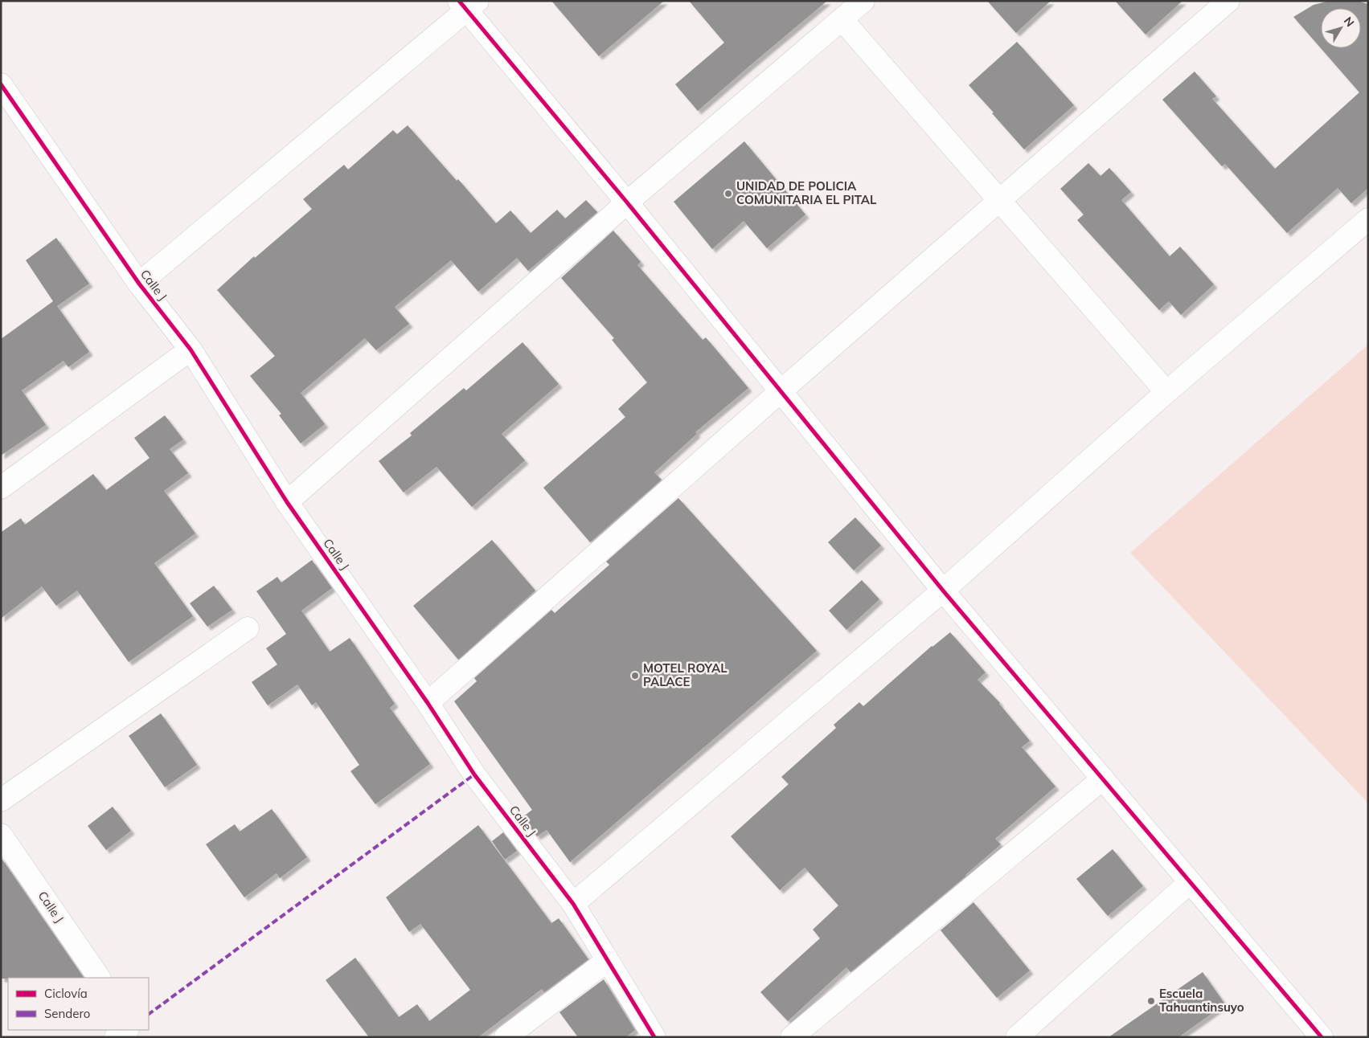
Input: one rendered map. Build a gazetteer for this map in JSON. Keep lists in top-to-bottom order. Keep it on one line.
{"streets":{"street":["Calle J"]},"places":["UNIDAD DE POLICIA COMUNITARIA EL PITAL","MOTEL ROYAL PALACE","Escuela Tahuantinsuyo"],"legend":["Ciclovía","Sendero"],"north":"top right"}
